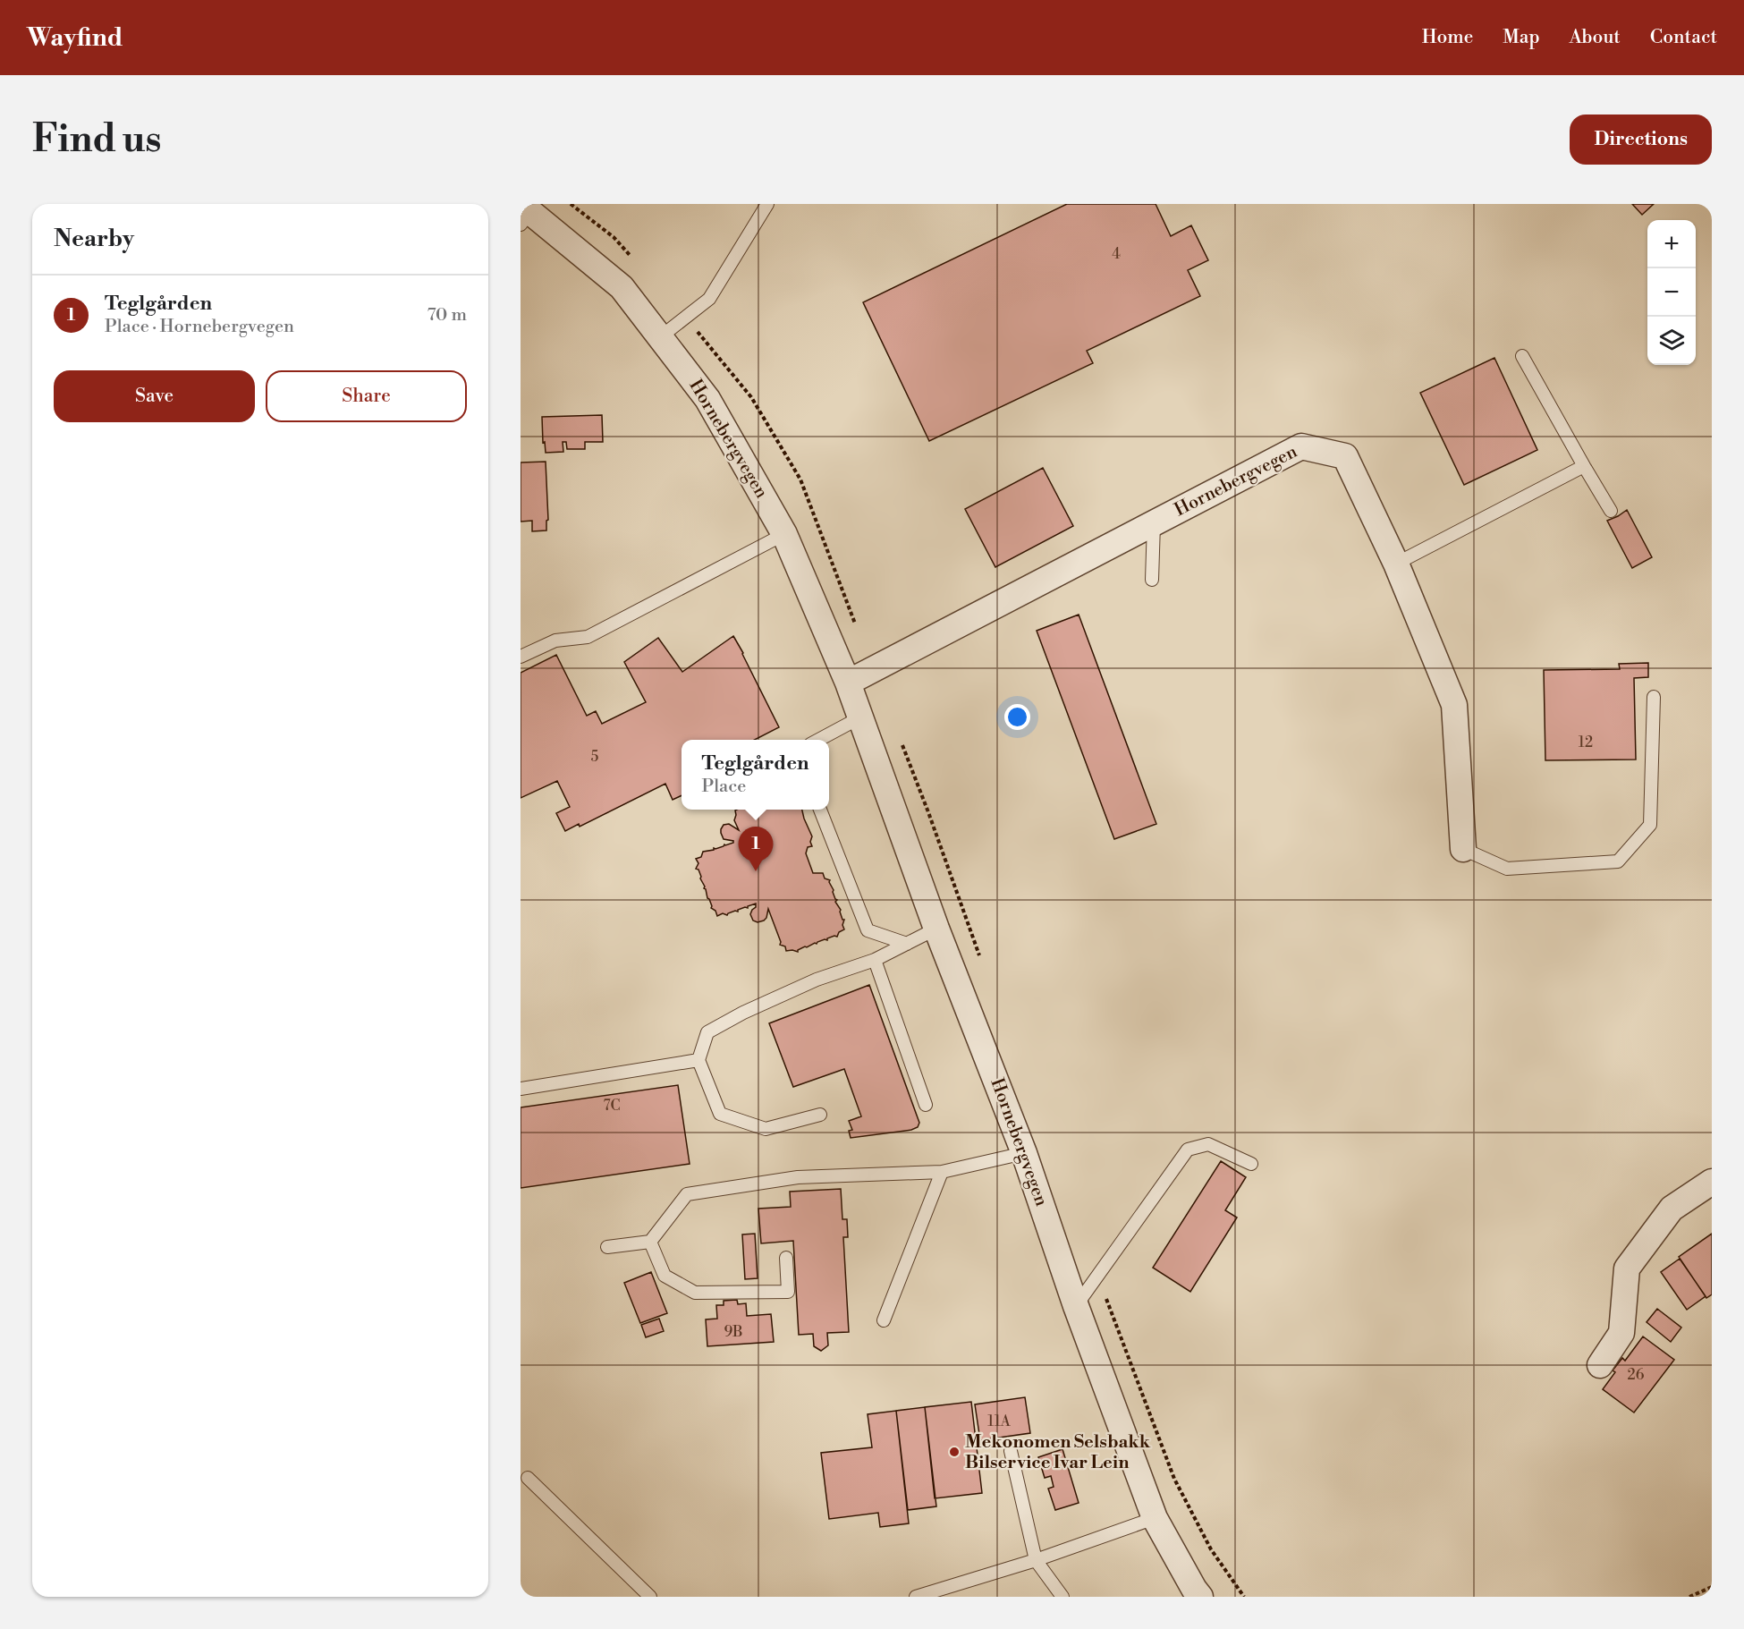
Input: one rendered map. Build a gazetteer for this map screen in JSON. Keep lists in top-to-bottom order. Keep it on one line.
{"streets":{"street":["Hornebergvegen"]},"places":["Mekonomen Selsbakk Bilservice Ivar Lein"],"house_numbers":["4","12","5","7C","9B","26","11A"],"page":{"header":"Wayfind","nav":["Home","Map","About","Contact"],"buttons":["Directions",["Save","Share"]],"title":"Find us","heading":"Nearby","map_buttons":["+","−"],"list":[{"mark":"1","name":"Teglgården","note":"Place · Hornebergvegen","value":"70 m"}],"popup":["Teglgården","Place"],"pins":"1"}}
